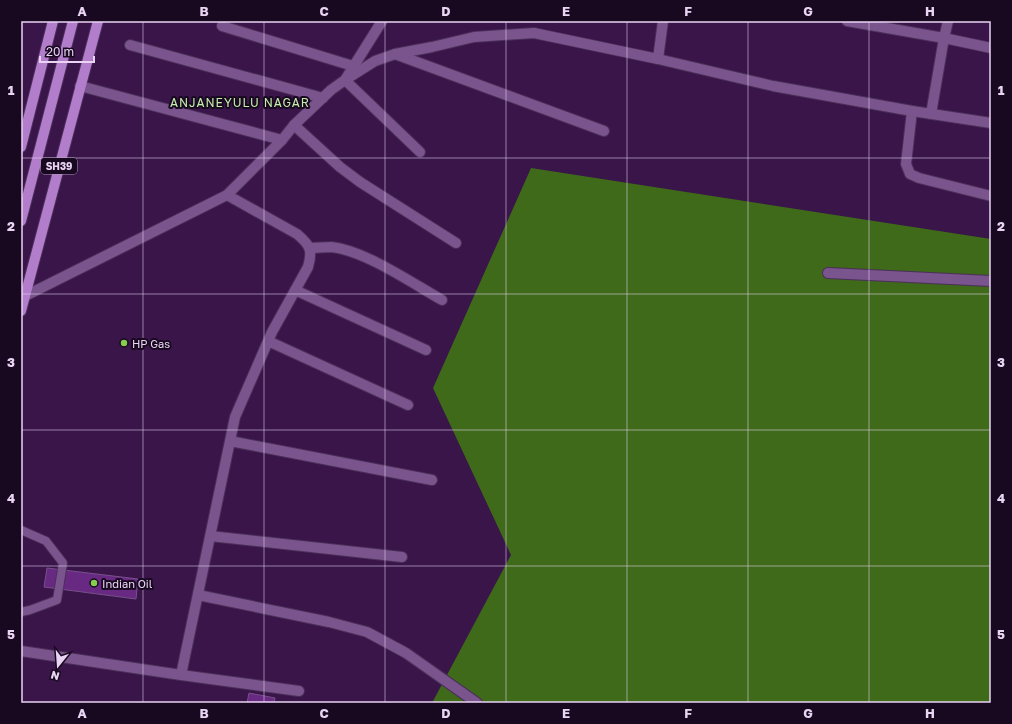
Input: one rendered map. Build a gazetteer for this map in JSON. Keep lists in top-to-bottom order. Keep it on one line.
{"streets":{"main road":["SH39"]},"districts":["ANJANEYULU NAGAR"],"places":["HP Gas","Indian Oil"],"scale_bar":"20 m","north":"bottom","grid":{"columns":["A","B","C","D","E","F","G","H"],"rows":["1","2","3","4","5"]}}
